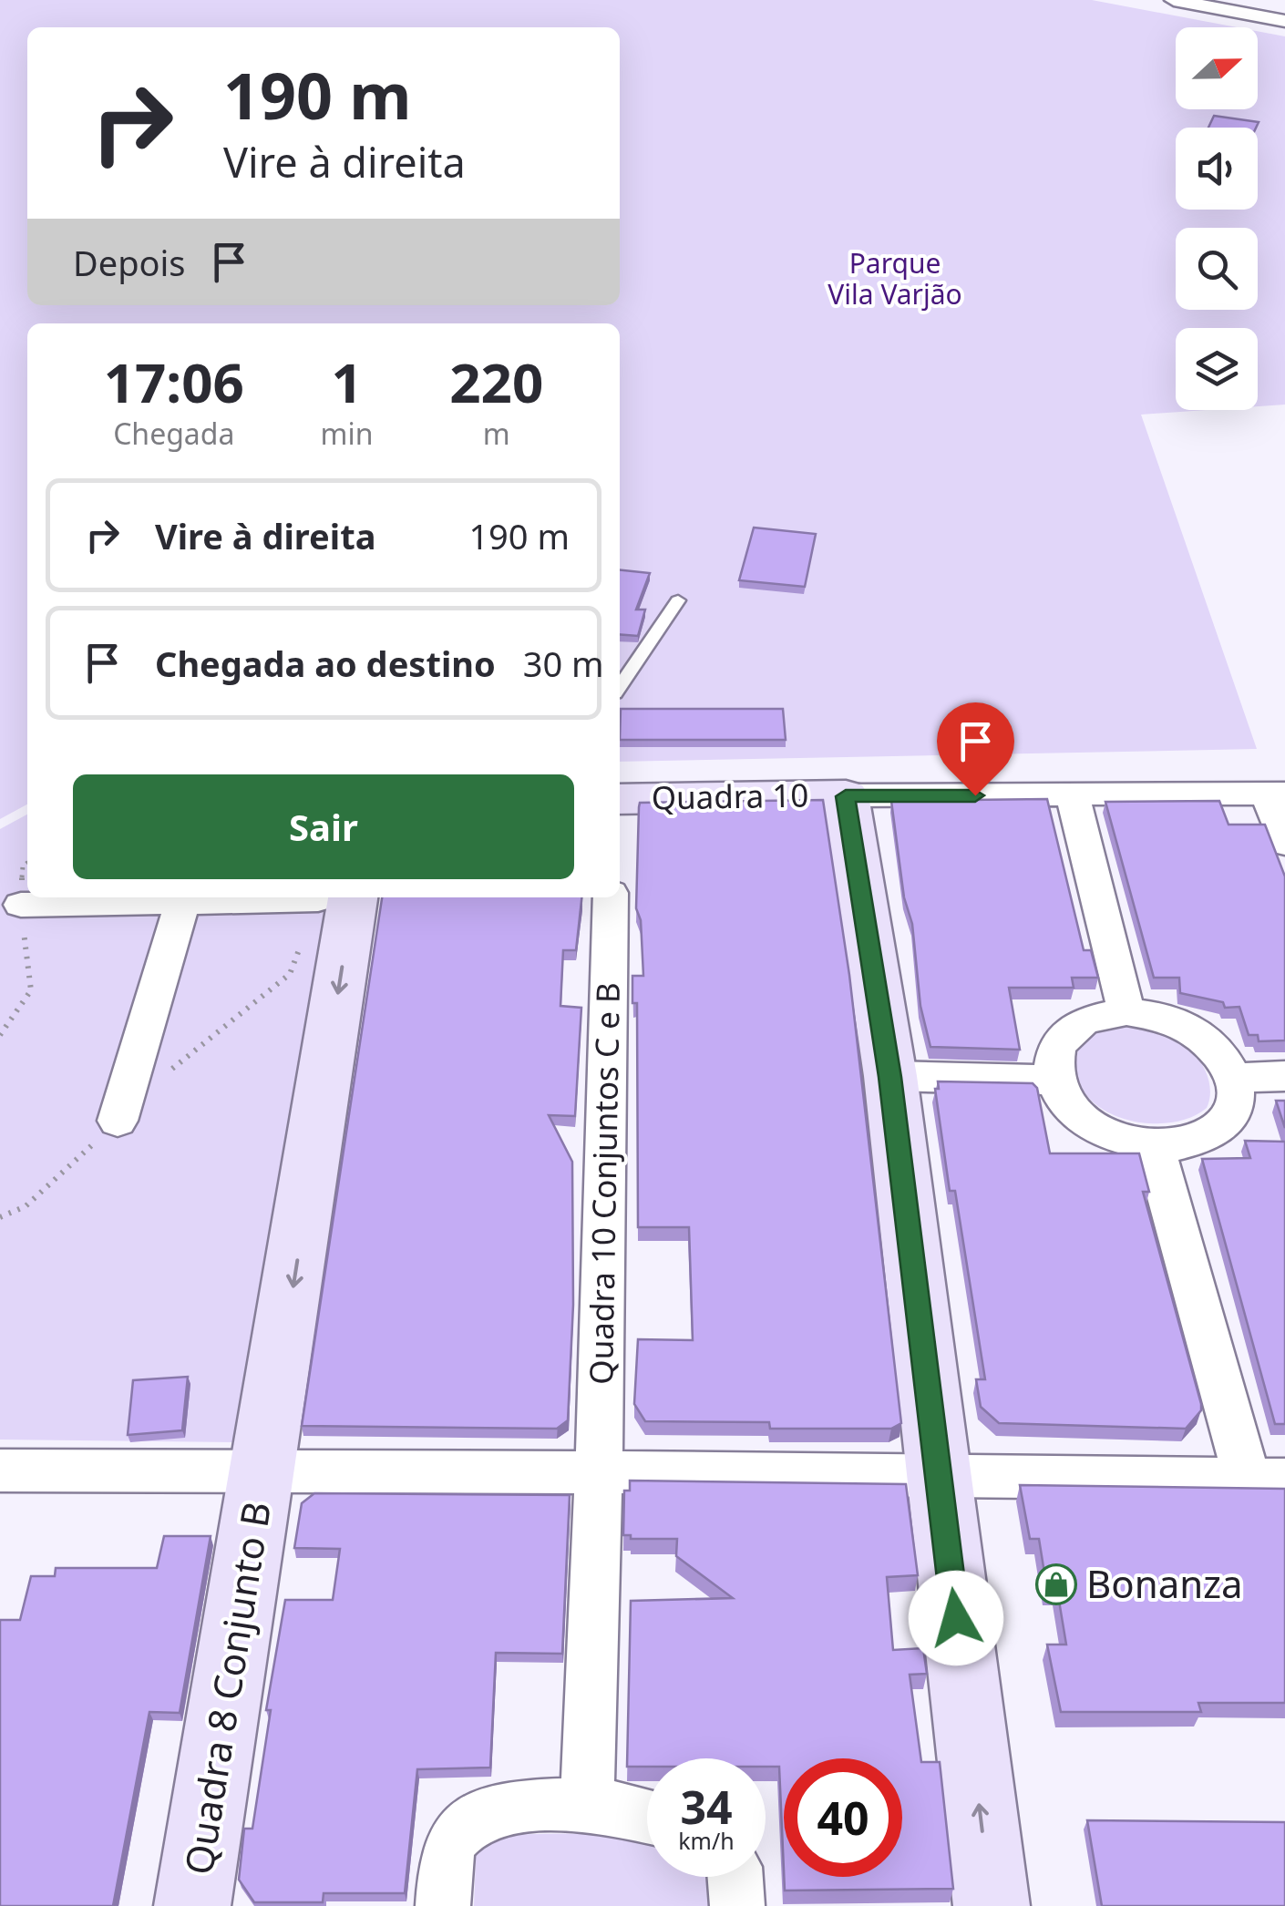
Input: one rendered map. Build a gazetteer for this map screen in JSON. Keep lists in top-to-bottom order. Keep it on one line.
{"streets":{"street":["Quadra 10","Quadra 10 Conjuntos C e B","Quadra 8 Conjunto B"]},"parks":["Parque Vila Varjão"],"places":{"shop":["Bonanza"]},"north":"right","page":{"turn":["190 m","Vire à direita"],"then":"Depois","eta":["17:06","Chegada","1","min","220","m"],"list":[{"name":"Vire à direita","value":"190 m"},{"name":"Chegada ao destino","value":"30 m"}],"buttons":"Sair","speed":"34 km/h","limit":"40"}}
